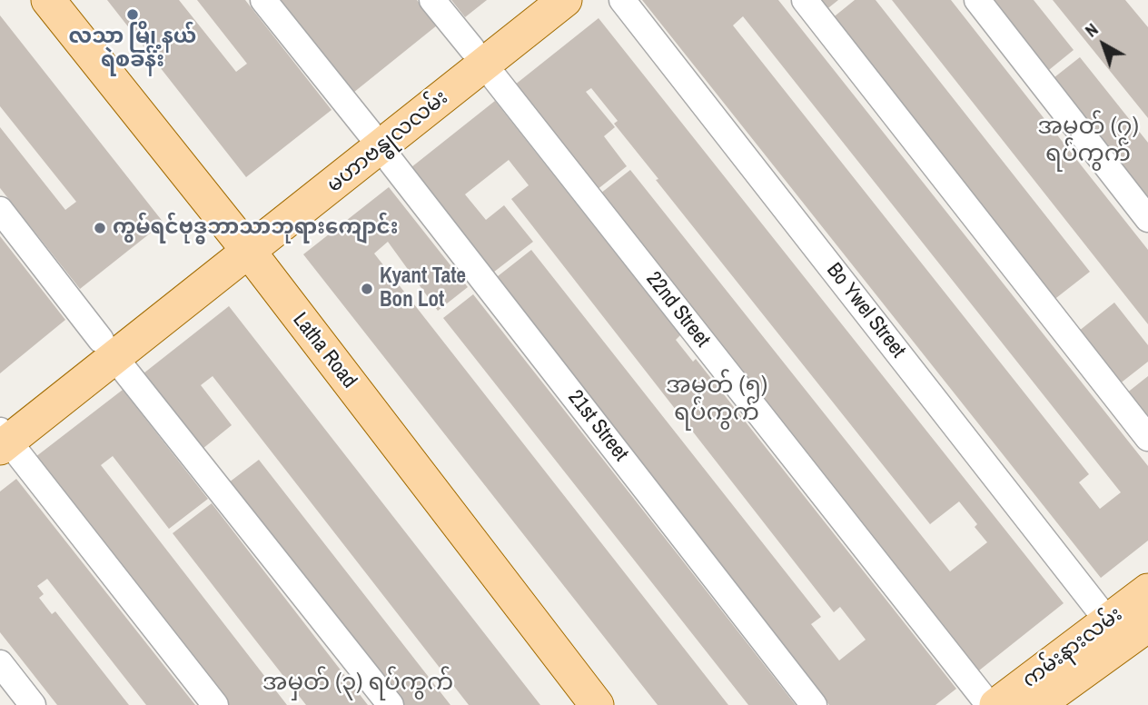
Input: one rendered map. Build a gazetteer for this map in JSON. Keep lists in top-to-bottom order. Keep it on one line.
{"streets":{"main road":["မဟာဗန္ဓုလလမ်း","Latha Road","ကမ်းနားလမ်း"],"street":["22nd Street","Bo Ywel Street","21st Street"]},"crossings":[["မဟာဗန္ဓုလလမ်း","22nd Street"],["မဟာဗန္ဓုလလမ်း","Latha Road"],["မဟာဗန္ဓုလလမ်း","21st Street"],["Bo Ywel Street","ကမ်းနားလမ်း"]],"districts":["အမှတ် (၇) ရပ်ကွက်","အမှတ် (၅) ရပ်ကွက်","အမှတ် (၃) ရပ်ကွက်"],"places":["လသာ မြို့နယ် ရဲစခန်း","ကွမ်ရင်ဗုဒ္ဓဘာသာဘုရားကျောင်း","Kyant Tate Bon Lot"],"north":"top left"}
